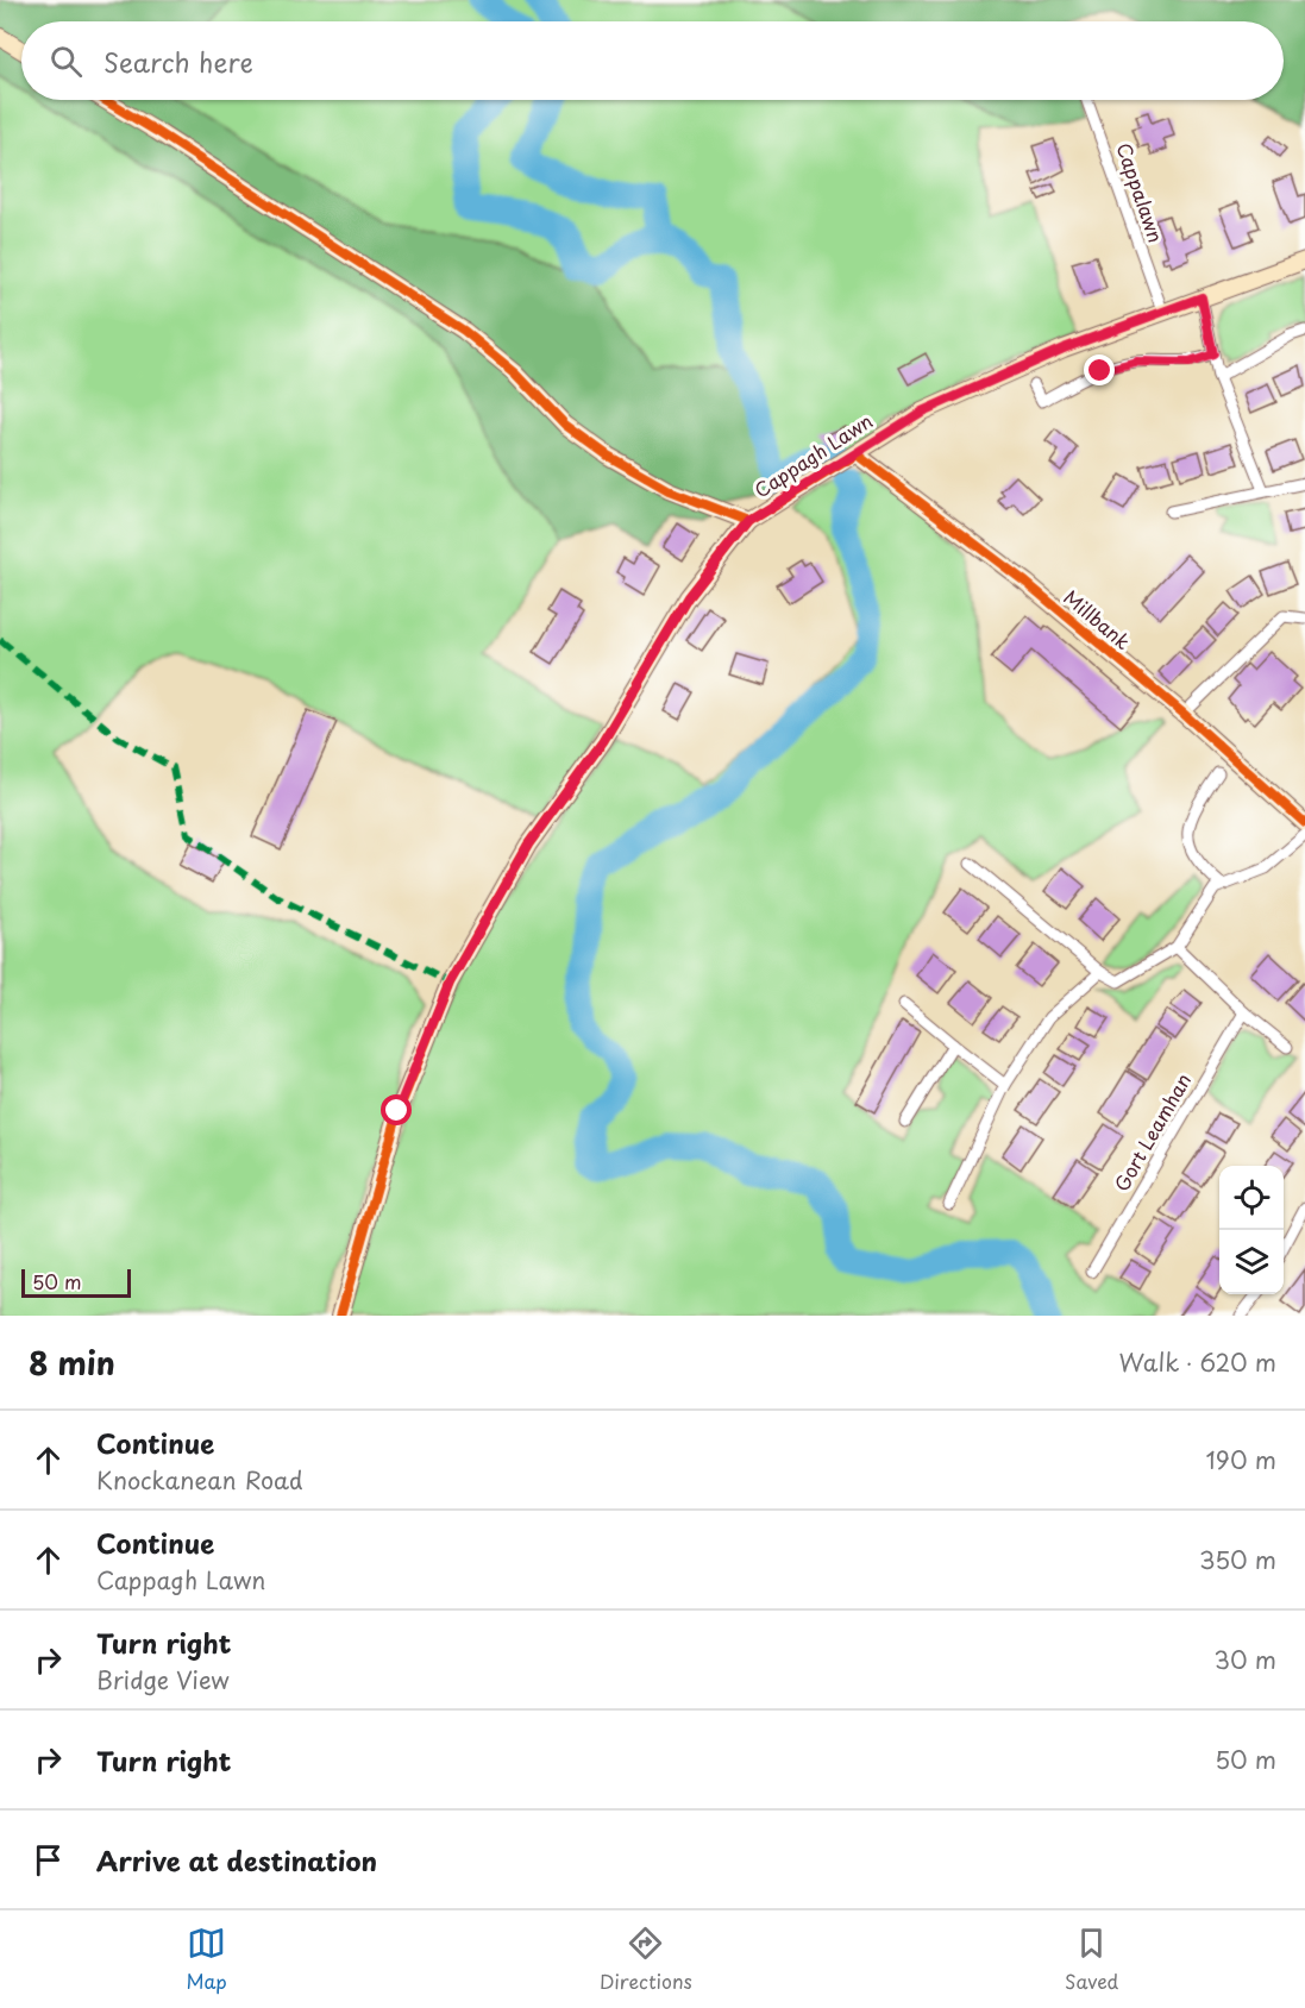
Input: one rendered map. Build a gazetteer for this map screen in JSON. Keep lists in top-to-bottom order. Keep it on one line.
{"streets":{"street":["Cappalawn","Cappagh Lawn","Millbank","Gort Leamhan"]},"crossings":[["Cappalawn","Cappagh Lawn"],["Cappagh Lawn","Millbank"]],"scale_bar":"50 m","page":{"search":"Search here","scale":"50 m","heading":["8 min","Walk · 620 m"],"list":[["Continue","Knockanean Road","190 m"],["Continue","Cappagh Lawn","350 m"],["Turn right","Bridge View","30 m"],["Turn right","50 m"],"Arrive at destination"],"nav":["Map","Directions","Saved"]}}
